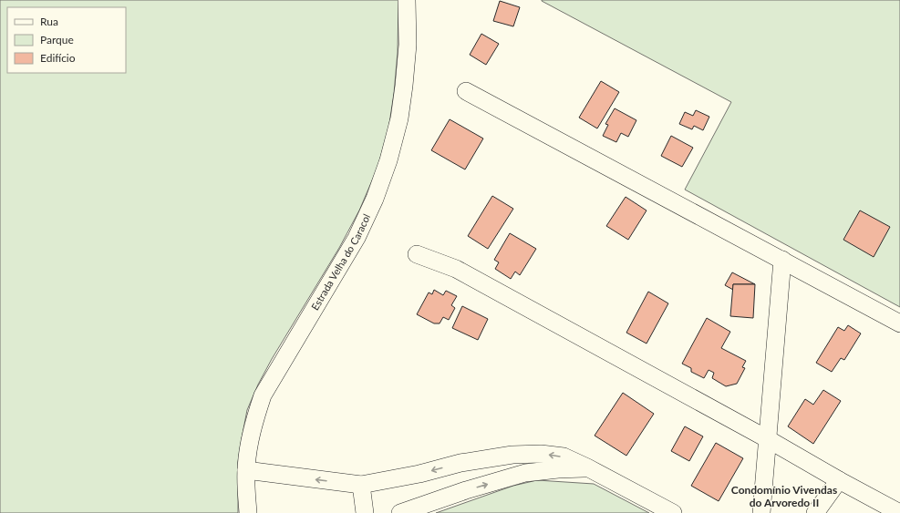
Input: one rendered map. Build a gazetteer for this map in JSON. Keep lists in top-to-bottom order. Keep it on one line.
{"streets":{"street":["Estrada Velha do Caracol"]},"districts":["Condomínio Vivendas do Arvoredo II"],"legend":["Rua","Parque","Edifício"]}
